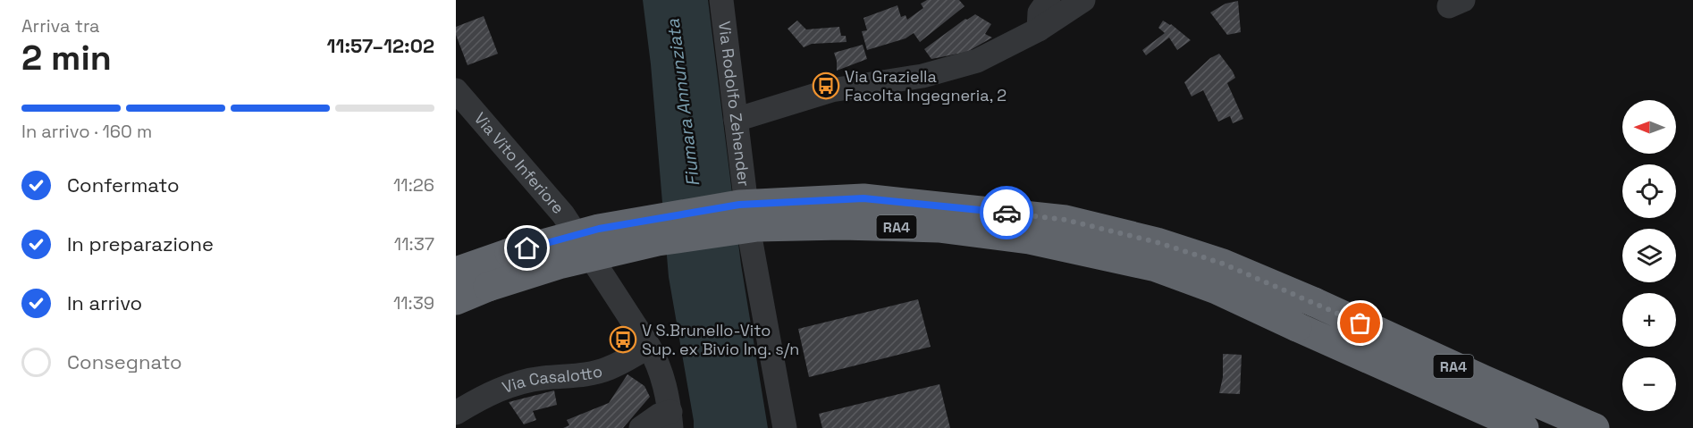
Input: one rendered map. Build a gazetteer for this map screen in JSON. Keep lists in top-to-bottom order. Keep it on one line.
{"streets":{"highway":["RA4"],"street":["Via Rodolfo Zehender","Via Vito Inferiore","Via Casalotto"]},"crossings":[["Via Vito Inferiore","Via Casalotto"]],"water":["Fiumara Annunziata"],"places":{"bus stop":["Via Graziella Facolta Ingegneria, 2","V S.Brunello-Vito Sup. ex Bivio Ing. s/n"]},"north":"left","page":{"heading":["2 min","Arriva tra","11:57–12:02"],"bar":"In arrivo · 160 m","map_buttons":["+","−"],"list":[["Confermato","11:26"],["In preparazione","11:37"],["In arrivo","11:39"],"Consegnato"]}}
